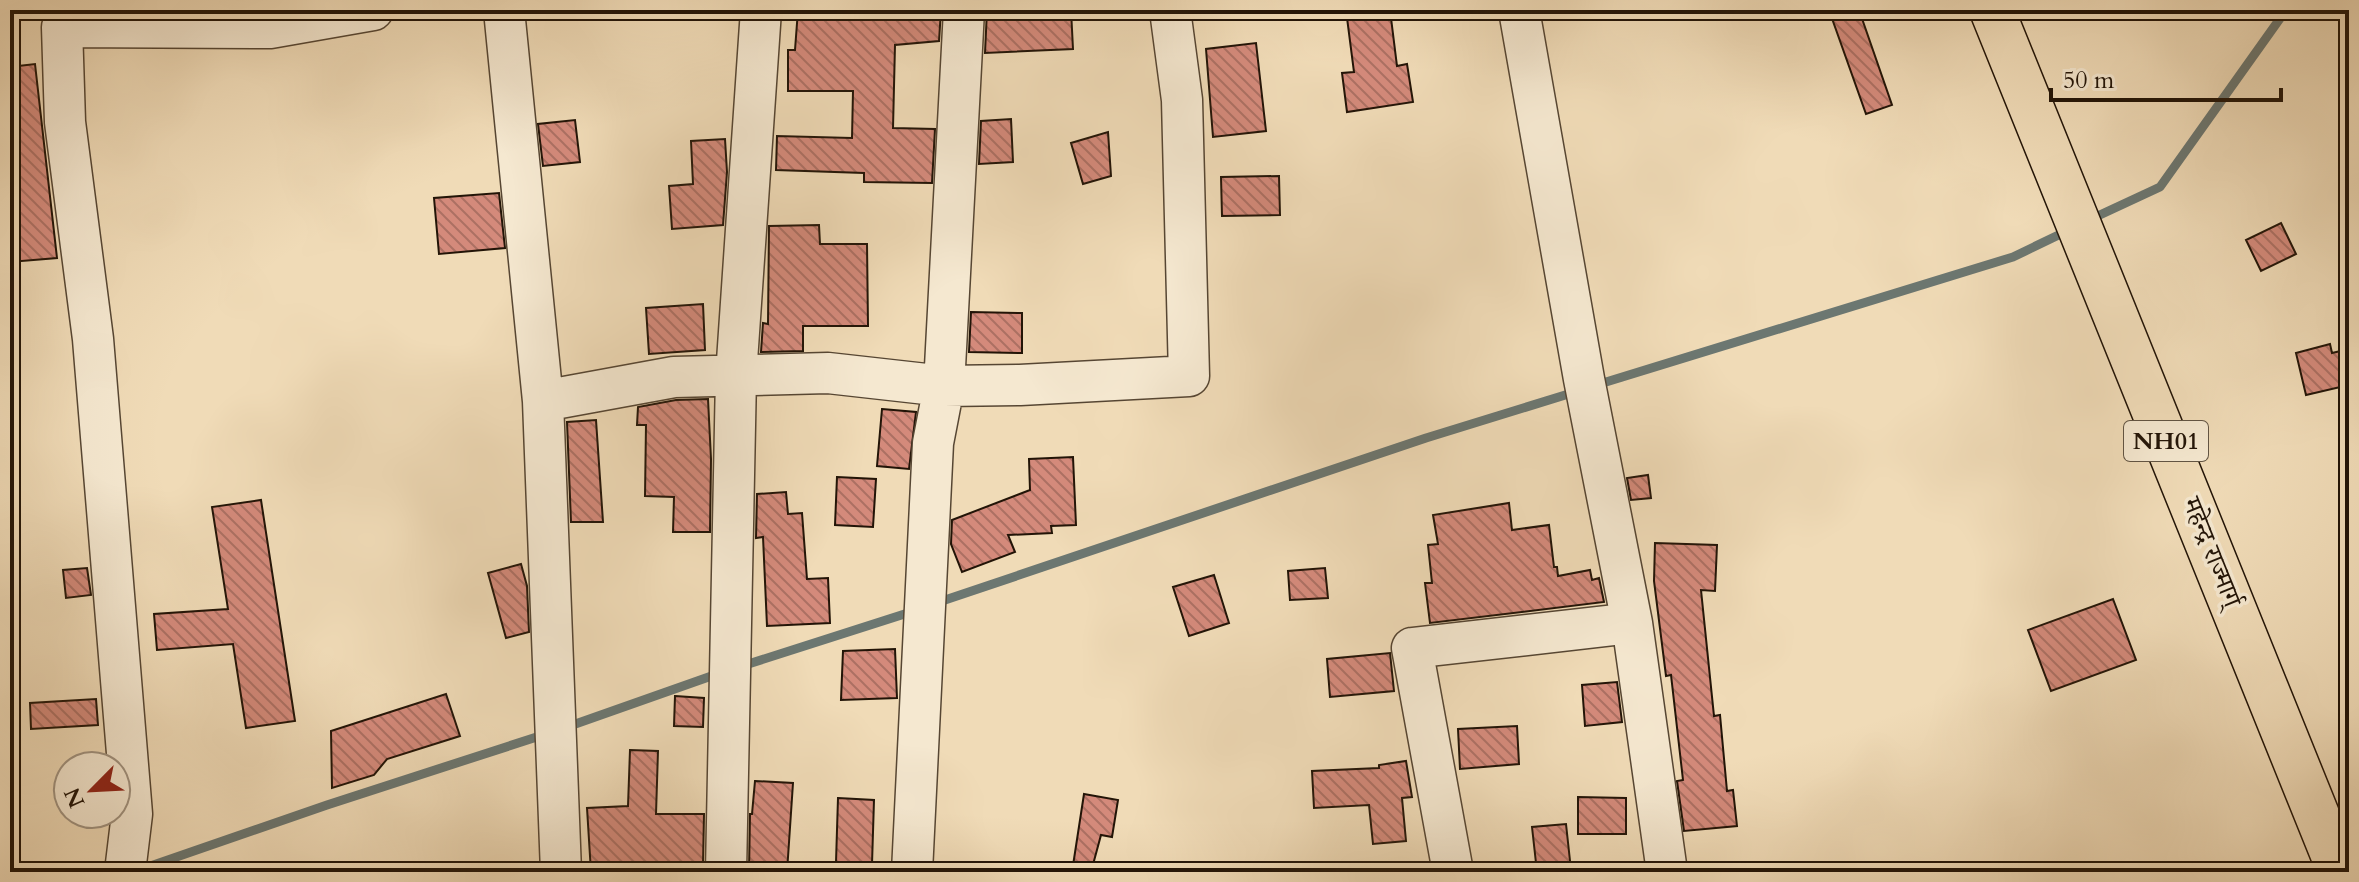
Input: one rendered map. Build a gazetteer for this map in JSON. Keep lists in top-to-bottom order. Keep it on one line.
{"streets":{"highway":["NH01","महेन्द्र राज्मार्ग्"]},"scale_bar":"50 m","north":"bottom left"}
